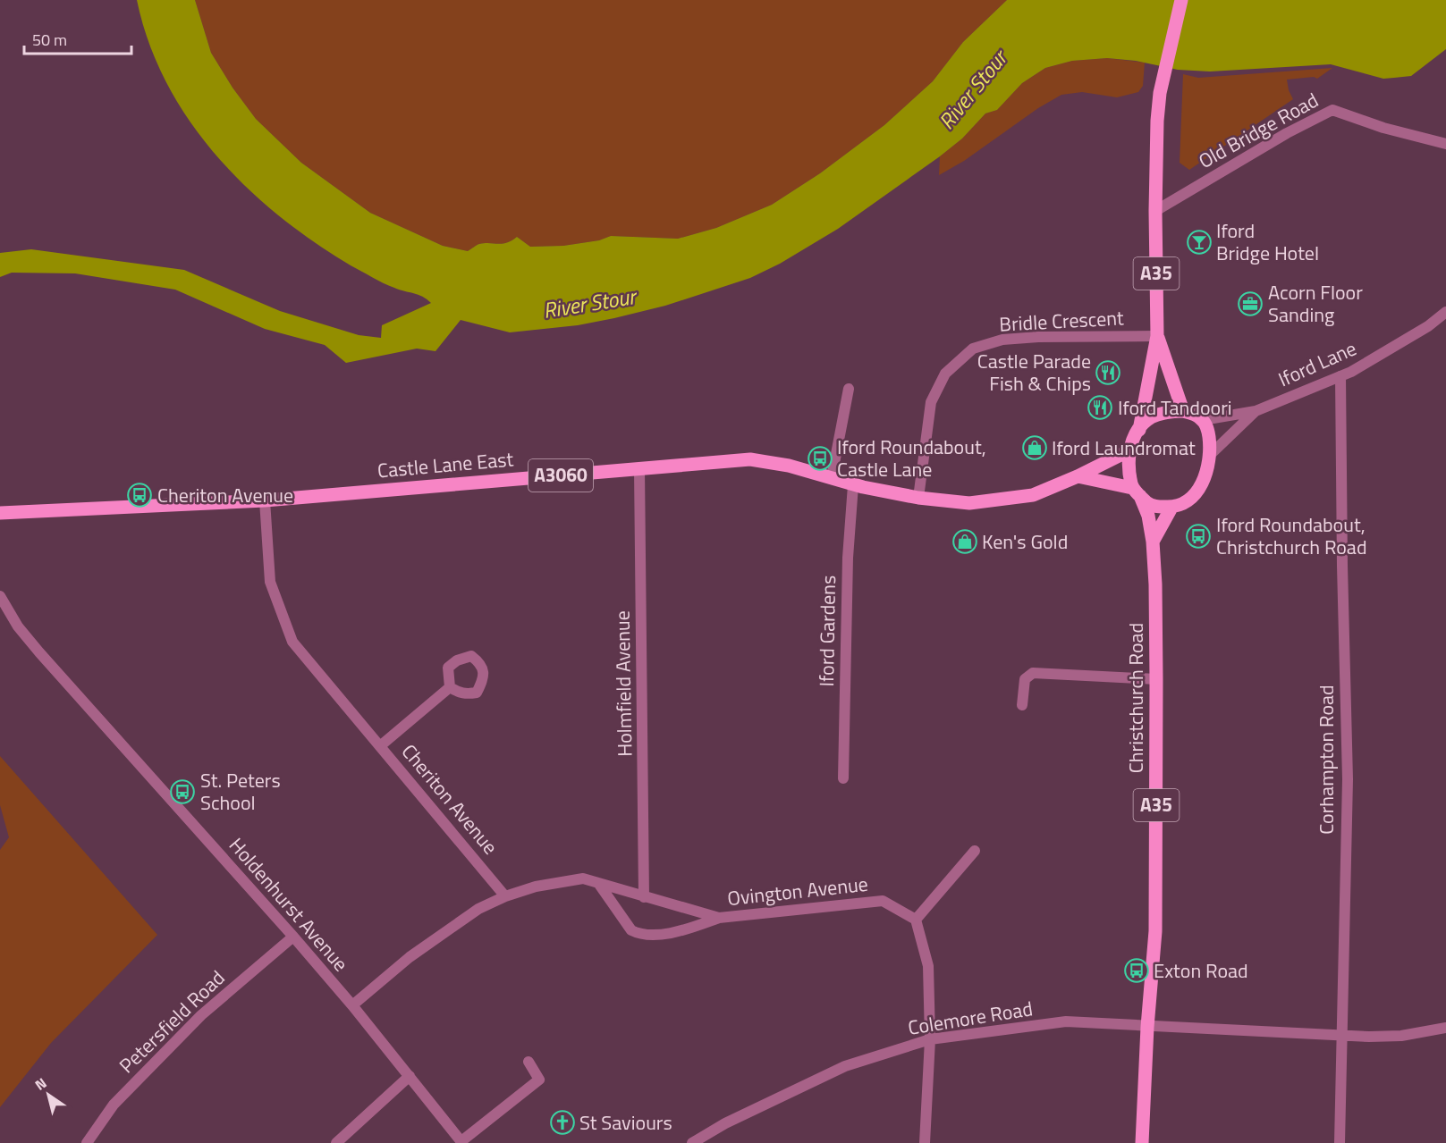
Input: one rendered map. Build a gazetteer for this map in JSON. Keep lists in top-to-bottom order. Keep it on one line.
{"streets":{"main road":["A35","Castle Lane East","A3060","Christchurch Road"],"street":["Old Bridge Road","Bridle Crescent","Iford Lane","Iford Gardens","Holmfield Avenue","Corhampton Road","Cheriton Avenue","Ovington Avenue","Holdenhurst Avenue","Colemore Road","Petersfield Road"]},"crossings":[["Old Bridge Road","A35"],["A35","Bridle Crescent"],["A35","Iford Lane"],["A35","Castle Lane East"],["A35","Christchurch Road"],["Bridle Crescent","Castle Lane East"],["Iford Lane","Castle Lane East"],["Iford Lane","Christchurch Road"],["Iford Lane","Corhampton Road"],["Castle Lane East","Iford Gardens"],["Castle Lane East","Holmfield Avenue"],["Castle Lane East","Christchurch Road"],["Castle Lane East","Cheriton Avenue"],["Holmfield Avenue","Ovington Avenue"],["Christchurch Road","Colemore Road"],["Cheriton Avenue","Ovington Avenue"],["Ovington Avenue","Holdenhurst Avenue"],["Holdenhurst Avenue","Petersfield Road"]],"water":["River Stour"],"places":{"bar":["Iford Bridge Hotel"],"office":["Acorn Floor Sanding"],"restaurant":["Castle Parade Fish & Chips","Iford Tandoori"],"shop":["Iford Laundromat","Ken's Gold"],"bus stop":["Iford Roundabout, Castle Lane","Cheriton Avenue","Iford Roundabout, Christchurch Road","St. Peters School","Exton Road"],"church":["St Saviours"]},"scale_bar":"50 m","north":"top left"}
